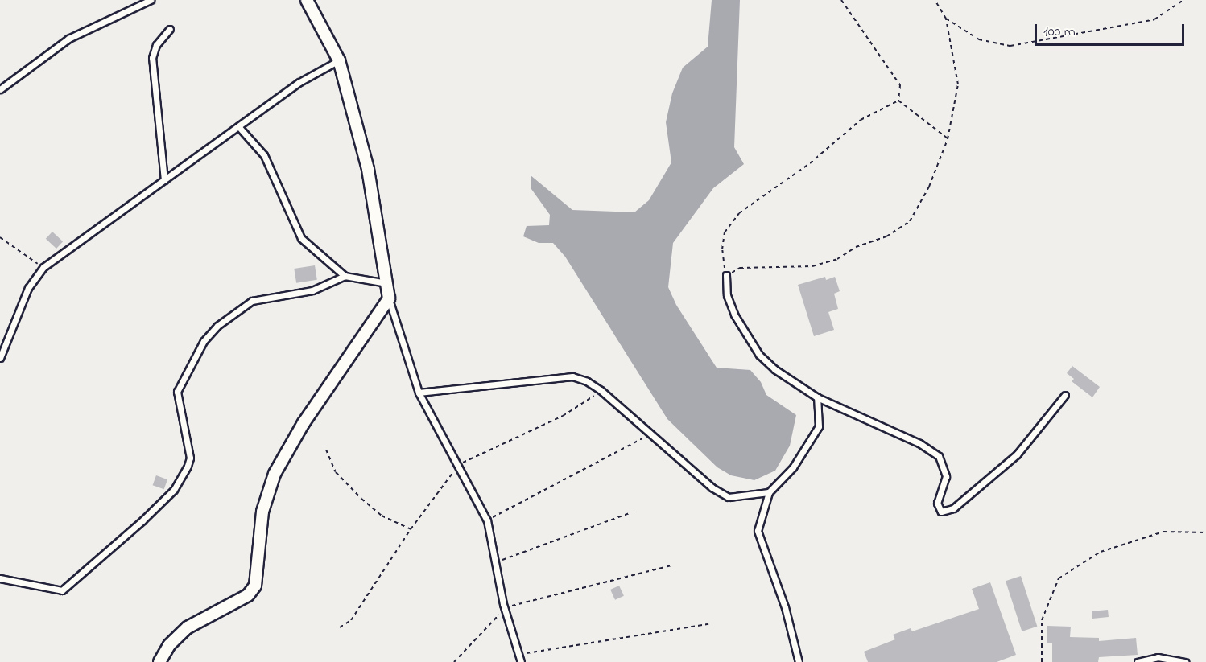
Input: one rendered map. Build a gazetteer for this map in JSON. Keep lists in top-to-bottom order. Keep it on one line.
{"scale_bar":"100 m"}
